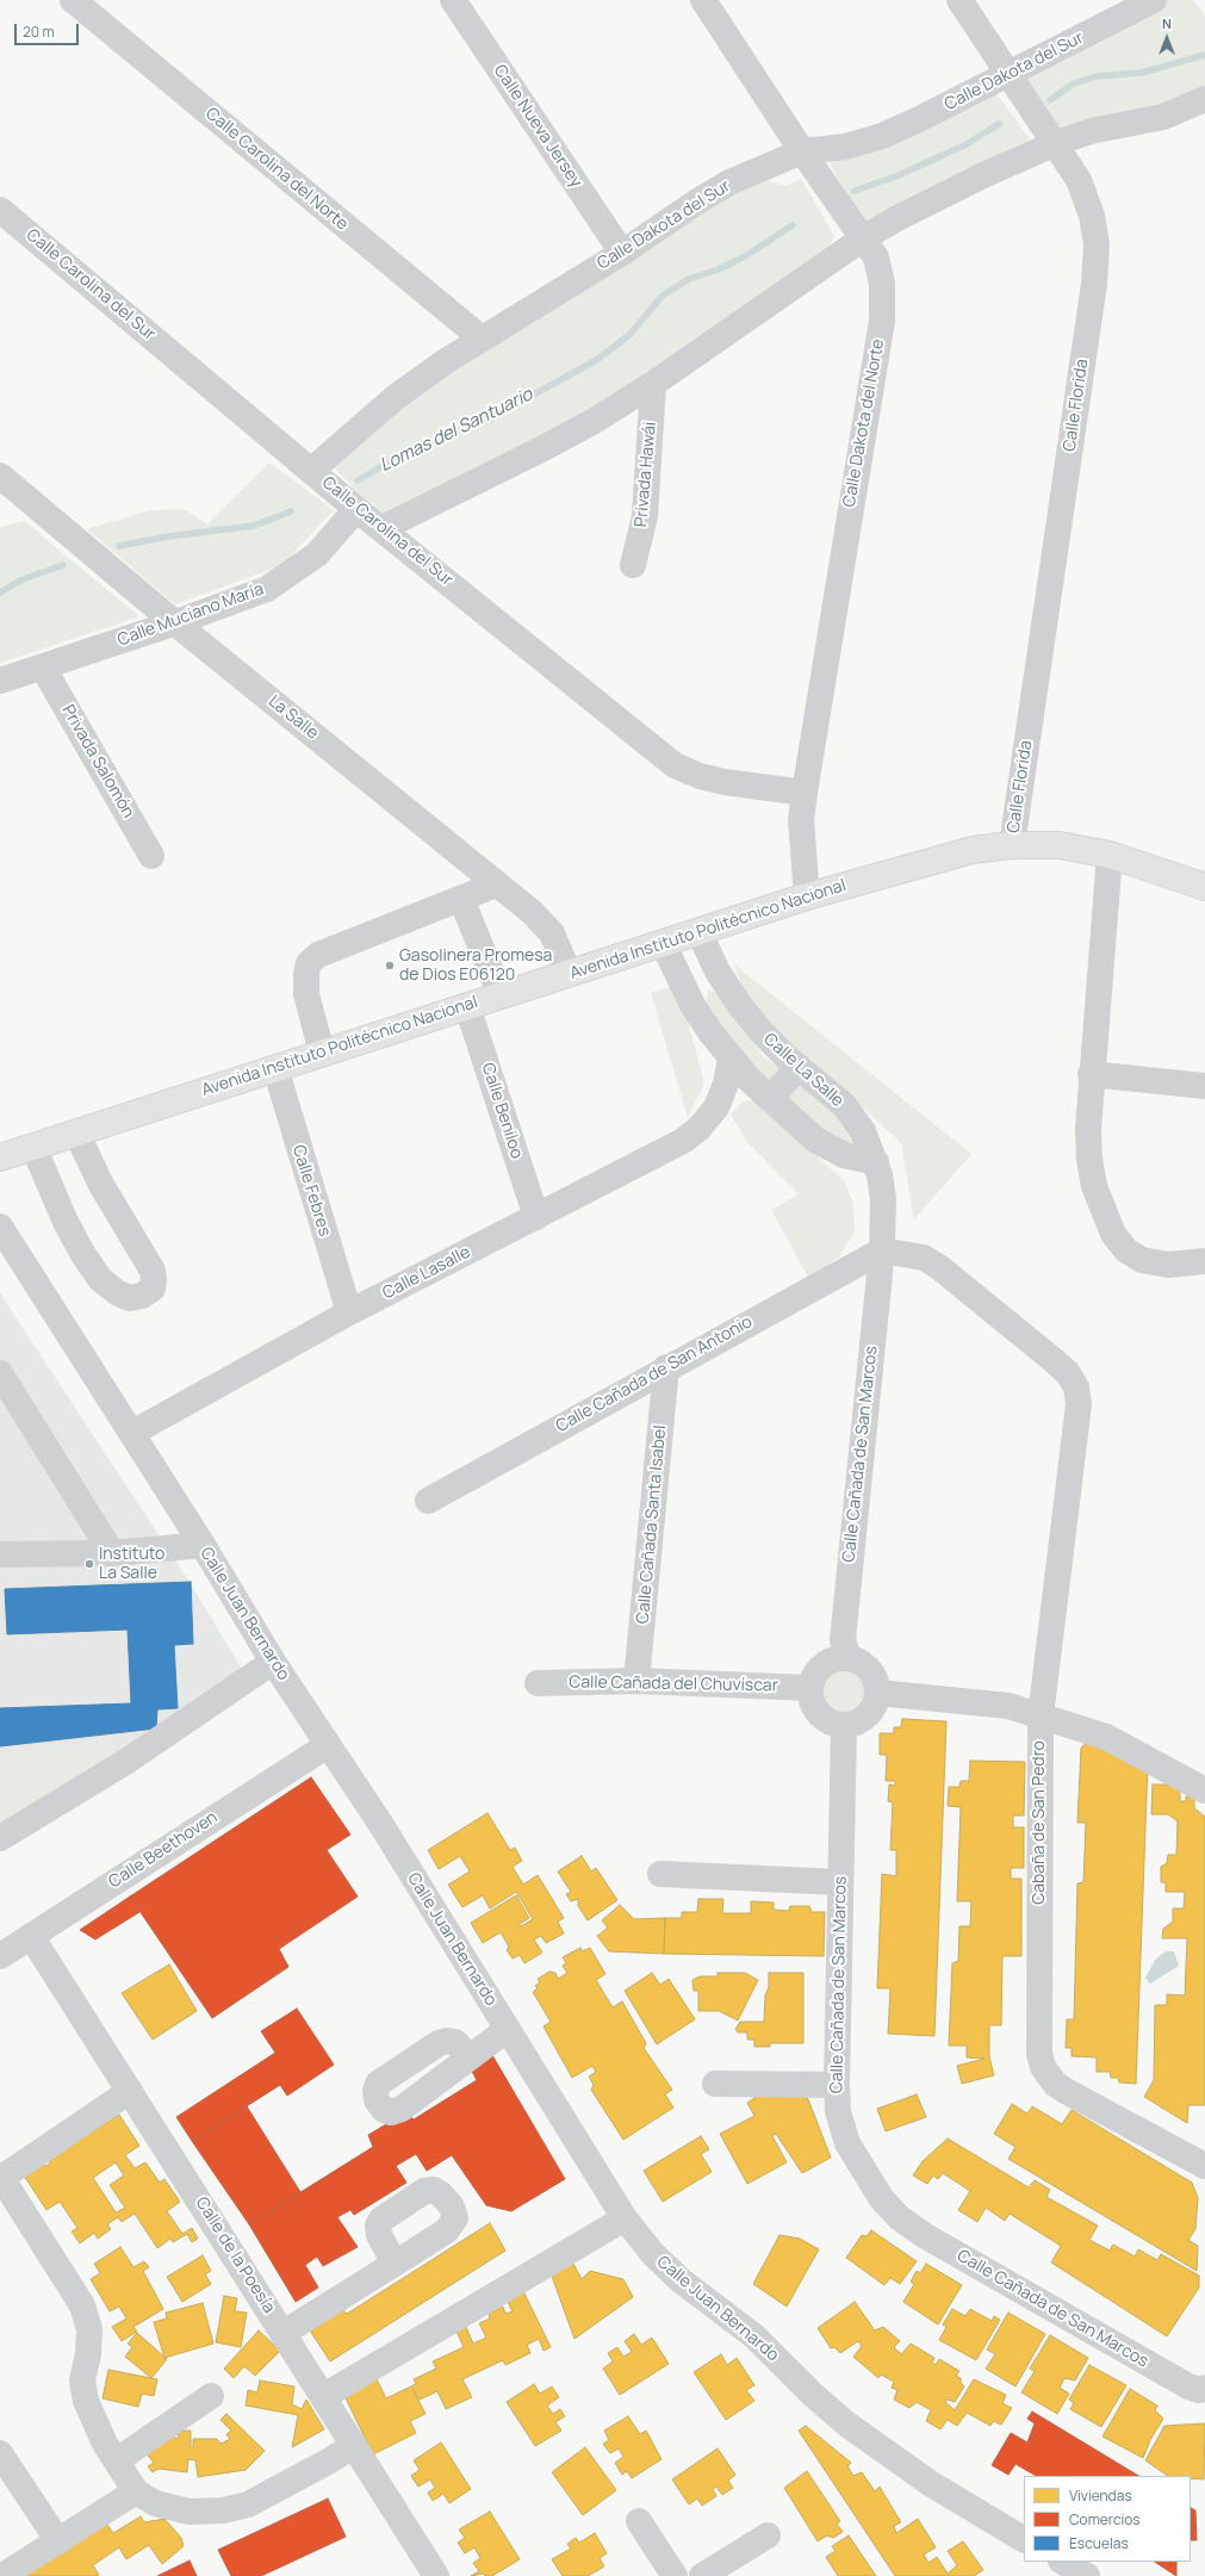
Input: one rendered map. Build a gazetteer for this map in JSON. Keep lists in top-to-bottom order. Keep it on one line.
{"streets":{"main road":["Avenida Instituto Politécnico Nacional"],"street":["Calle Dakota del Sur","Calle Nueva Jersey","Calle Carolina del Norte","Calle Carolina del Sur","Calle Florida","Calle Dakota del Norte","Privada Hawái","Calle Muciano María","La Salle","Privada Salomón","Calle La Salle","Calle Beniloo","Calle Febres","Calle Lasalle","Calle Cañada de San Antonio","Calle Cañada de San Marcos","Calle Cañada Santa Isabel","Calle Juan Bernardo","Calle Cañada del Chuvíscar","Cabaña de San Pedro","Calle Beethoven","Calle de la Poesía"]},"crossings":[["Calle Dakota del Sur","Calle Nueva Jersey"],["Calle Dakota del Sur","Calle Carolina del Norte"],["Calle Dakota del Sur","Calle Carolina del Sur"],["Calle Dakota del Sur","Calle Florida"],["Calle Dakota del Sur","Calle Dakota del Norte"],["Calle Carolina del Sur","Calle Dakota del Norte"],["Calle Carolina del Sur","Calle Muciano María"],["Calle Florida","Avenida Instituto Politécnico Nacional"],["Calle Dakota del Norte","Avenida Instituto Politécnico Nacional"],["Calle Muciano María","La Salle"],["Calle Muciano María","Privada Salomón"],["La Salle","Avenida Instituto Politécnico Nacional"],["Avenida Instituto Politécnico Nacional","Calle La Salle"],["Avenida Instituto Politécnico Nacional","Calle Beniloo"],["Avenida Instituto Politécnico Nacional","Calle Febres"],["Calle La Salle","Calle Cañada de San Antonio"],["Calle La Salle","Calle Cañada de San Marcos"],["Calle La Salle","Cabaña de San Pedro"],["Calle Beniloo","Calle Lasalle"],["Calle Febres","Calle Lasalle"],["Calle Lasalle","Calle Juan Bernardo"],["Calle Cañada de San Antonio","Calle Cañada de San Marcos"],["Calle Cañada de San Antonio","Calle Cañada Santa Isabel"],["Calle Cañada de San Antonio","Cabaña de San Pedro"],["Calle Cañada de San Marcos","Calle Cañada del Chuvíscar"],["Calle Cañada de San Marcos","Cabaña de San Pedro"],["Calle Cañada Santa Isabel","Calle Cañada del Chuvíscar"],["Calle Juan Bernardo","Calle Beethoven"],["Calle Beethoven","Calle de la Poesía"]],"water":["Lomas del Santuario"],"places":["Gasolinera Promesa de Dios E06120","Instituto La Salle"],"legend":["Viviendas","Comercios","Escuelas"],"scale_bar":"20 m","north":"top"}
